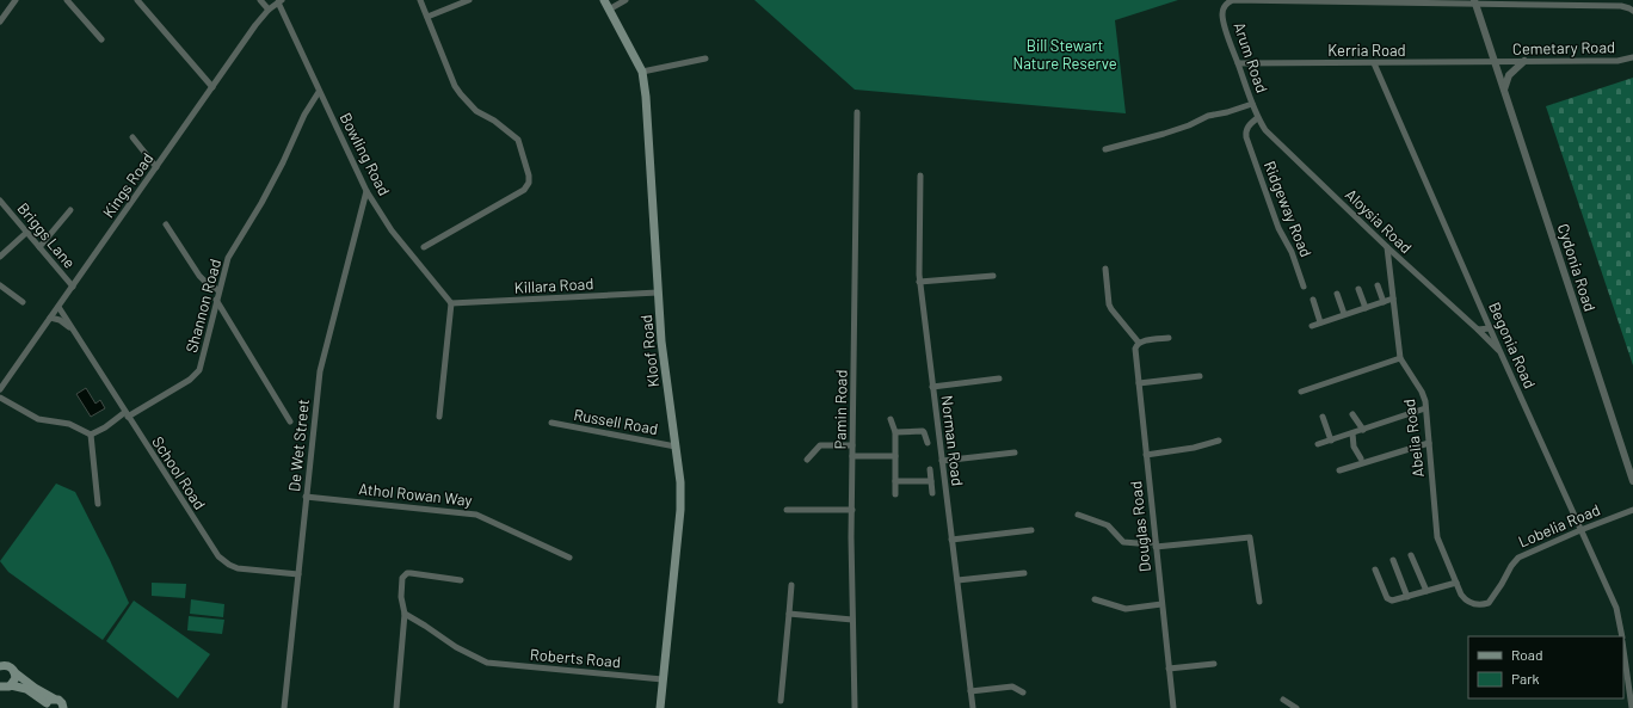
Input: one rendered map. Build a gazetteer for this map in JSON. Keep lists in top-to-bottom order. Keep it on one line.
{"streets":{"main road":["Kloof Road"],"street":["Cemetary Road","Kerria Road","Arum Road","Bowling Road","Kings Road","Ridgeway Road","Aloysia Road","Briggs Lane","Cydonia Road","Killara Road","Shannon Road","Begonia Road","Pamin Road","Russell Road","Abelia Road","Norman Road","De Wet Street","School Road","Athol Rowan Way","Lobelia Road","Douglas Road","Roberts Road"]},"crossings":[["Cemetary Road","Kerria Road"],["Cemetary Road","Cydonia Road"],["Kerria Road","Arum Road"],["Kerria Road","Cydonia Road"],["Kerria Road","Begonia Road"],["Arum Road","Ridgeway Road"],["Arum Road","Aloysia Road"],["Bowling Road","Kings Road"],["Bowling Road","Killara Road"],["Bowling Road","Shannon Road"],["Bowling Road","De Wet Street"],["Kings Road","Briggs Lane"],["Kings Road","School Road"],["Ridgeway Road","Aloysia Road"],["Aloysia Road","Begonia Road"],["Aloysia Road","Abelia Road"],["Killara Road","Kloof Road"],["Shannon Road","School Road"],["Begonia Road","Lobelia Road"],["Kloof Road","Russell Road"],["Kloof Road","Roberts Road"],["Abelia Road","Lobelia Road"],["De Wet Street","School Road"],["De Wet Street","Athol Rowan Way"]],"parks":["Bill Stewart Nature Reserve"],"legend":["Road","Park"]}
